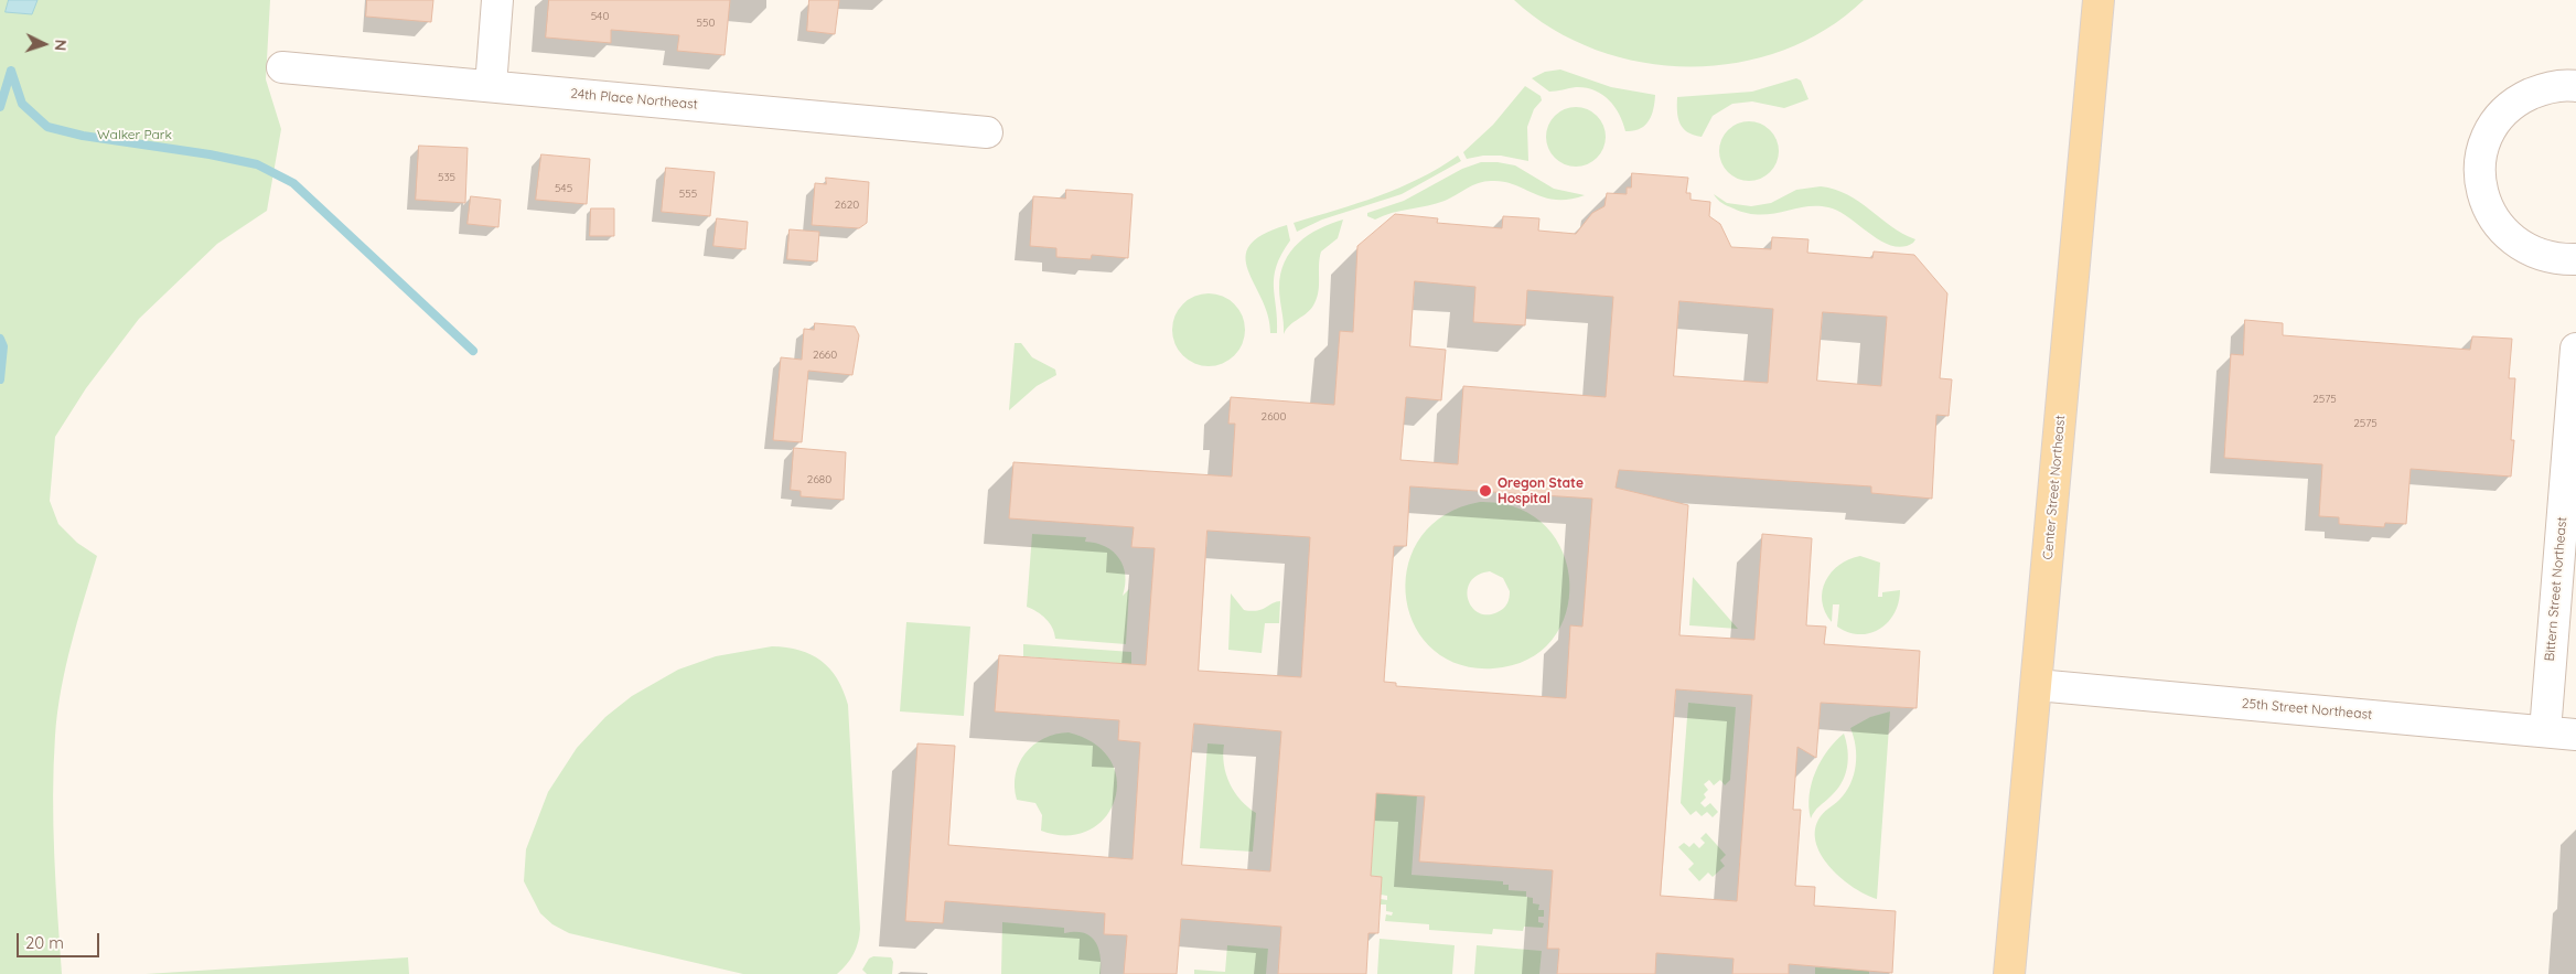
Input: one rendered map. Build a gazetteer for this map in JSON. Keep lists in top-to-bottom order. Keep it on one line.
{"streets":{"main road":["Center Street Northeast"],"street":["24th Place Northeast","Bittern Street Northeast","25th Street Northeast"]},"crossings":[["Center Street Northeast","25th Street Northeast"],["Bittern Street Northeast","25th Street Northeast"]],"parks":["Walker Park"],"places":["Oregon State Hospital"],"house_numbers":["540","550","535","545","555","2620","2660","2575","2600","2575","2680"],"scale_bar":"20 m","north":"right"}
